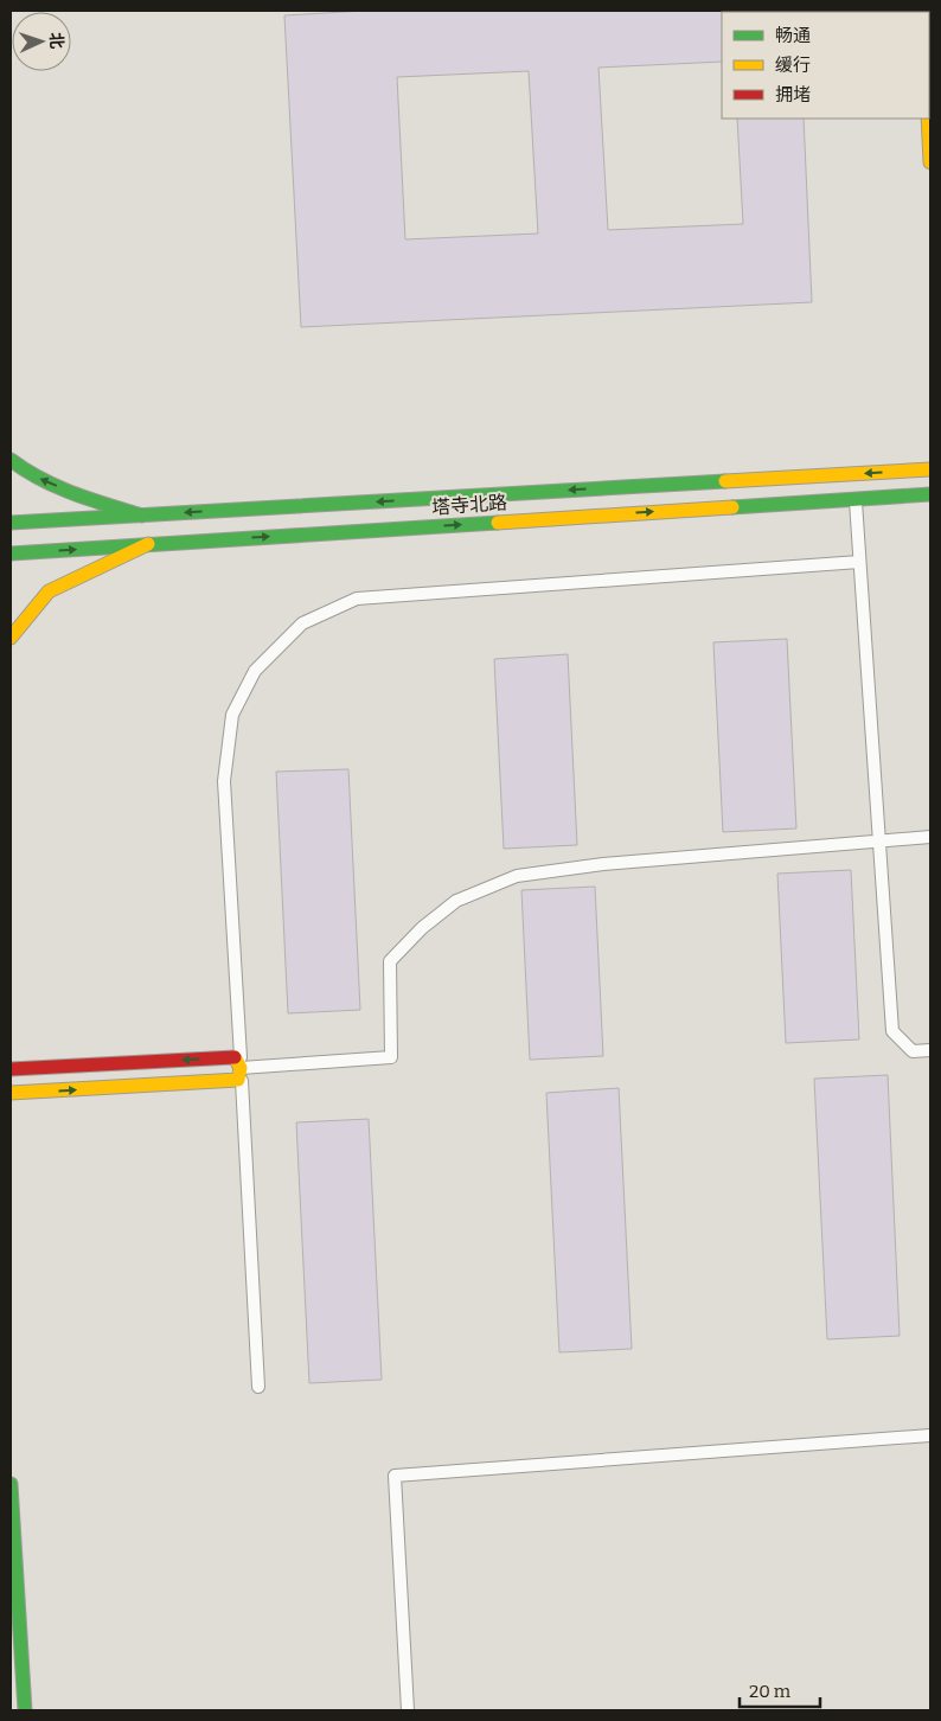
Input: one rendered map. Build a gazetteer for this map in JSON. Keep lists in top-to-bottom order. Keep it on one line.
{"streets":{"main road":["塔寺北路"]},"legend":["畅通","缓行","拥堵"],"scale_bar":"20 m","north":"right"}
